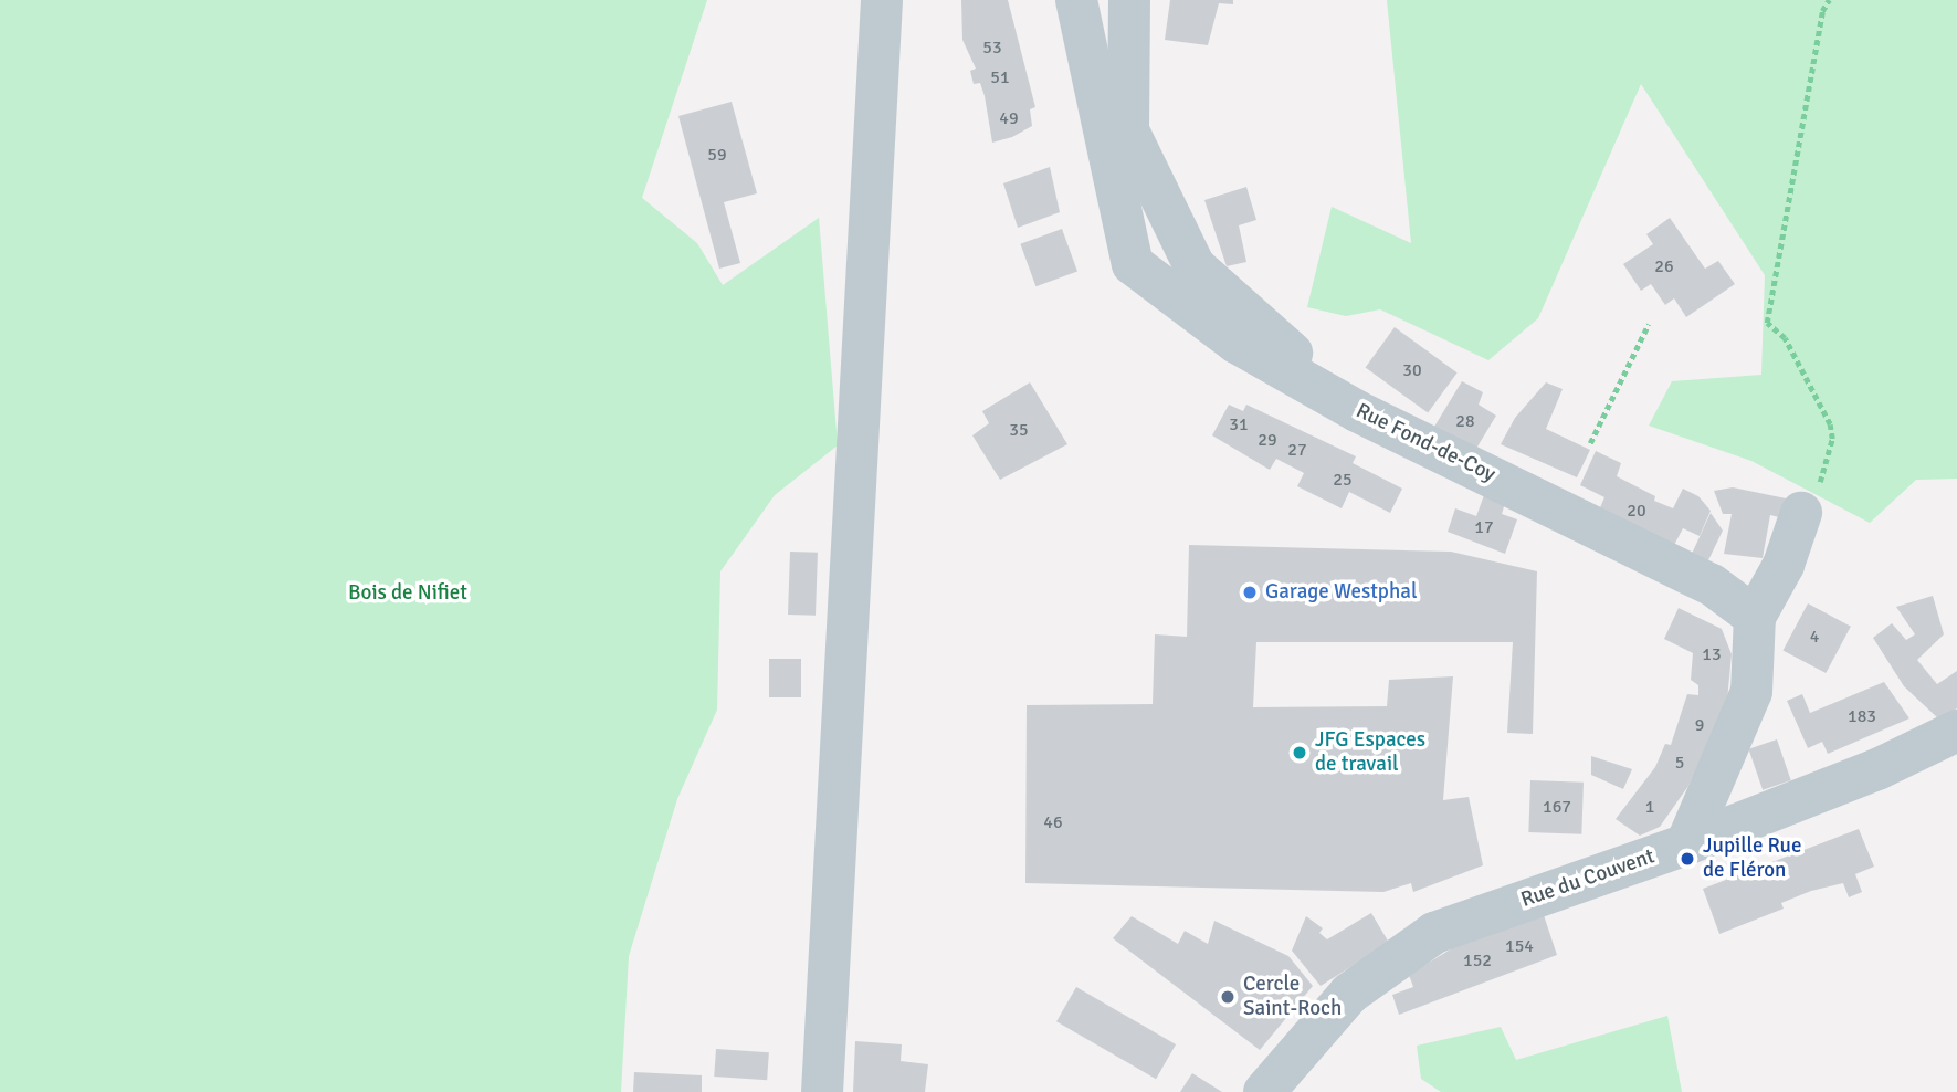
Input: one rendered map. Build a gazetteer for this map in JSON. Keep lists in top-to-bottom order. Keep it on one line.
{"streets":{"street":["Rue Fond-de-Coy","Rue du Couvent"]},"parks":["Bois de Nifiet"],"places":["Garage Westphal","JFG Espaces de travail","Jupille Rue de Fléron","Cercle Saint-Roch"],"house_numbers":["53","51","49","59","26","30","28","31","35","29","27","25","20","17","4","13","183","9","5","167","1","46","154","152"]}
